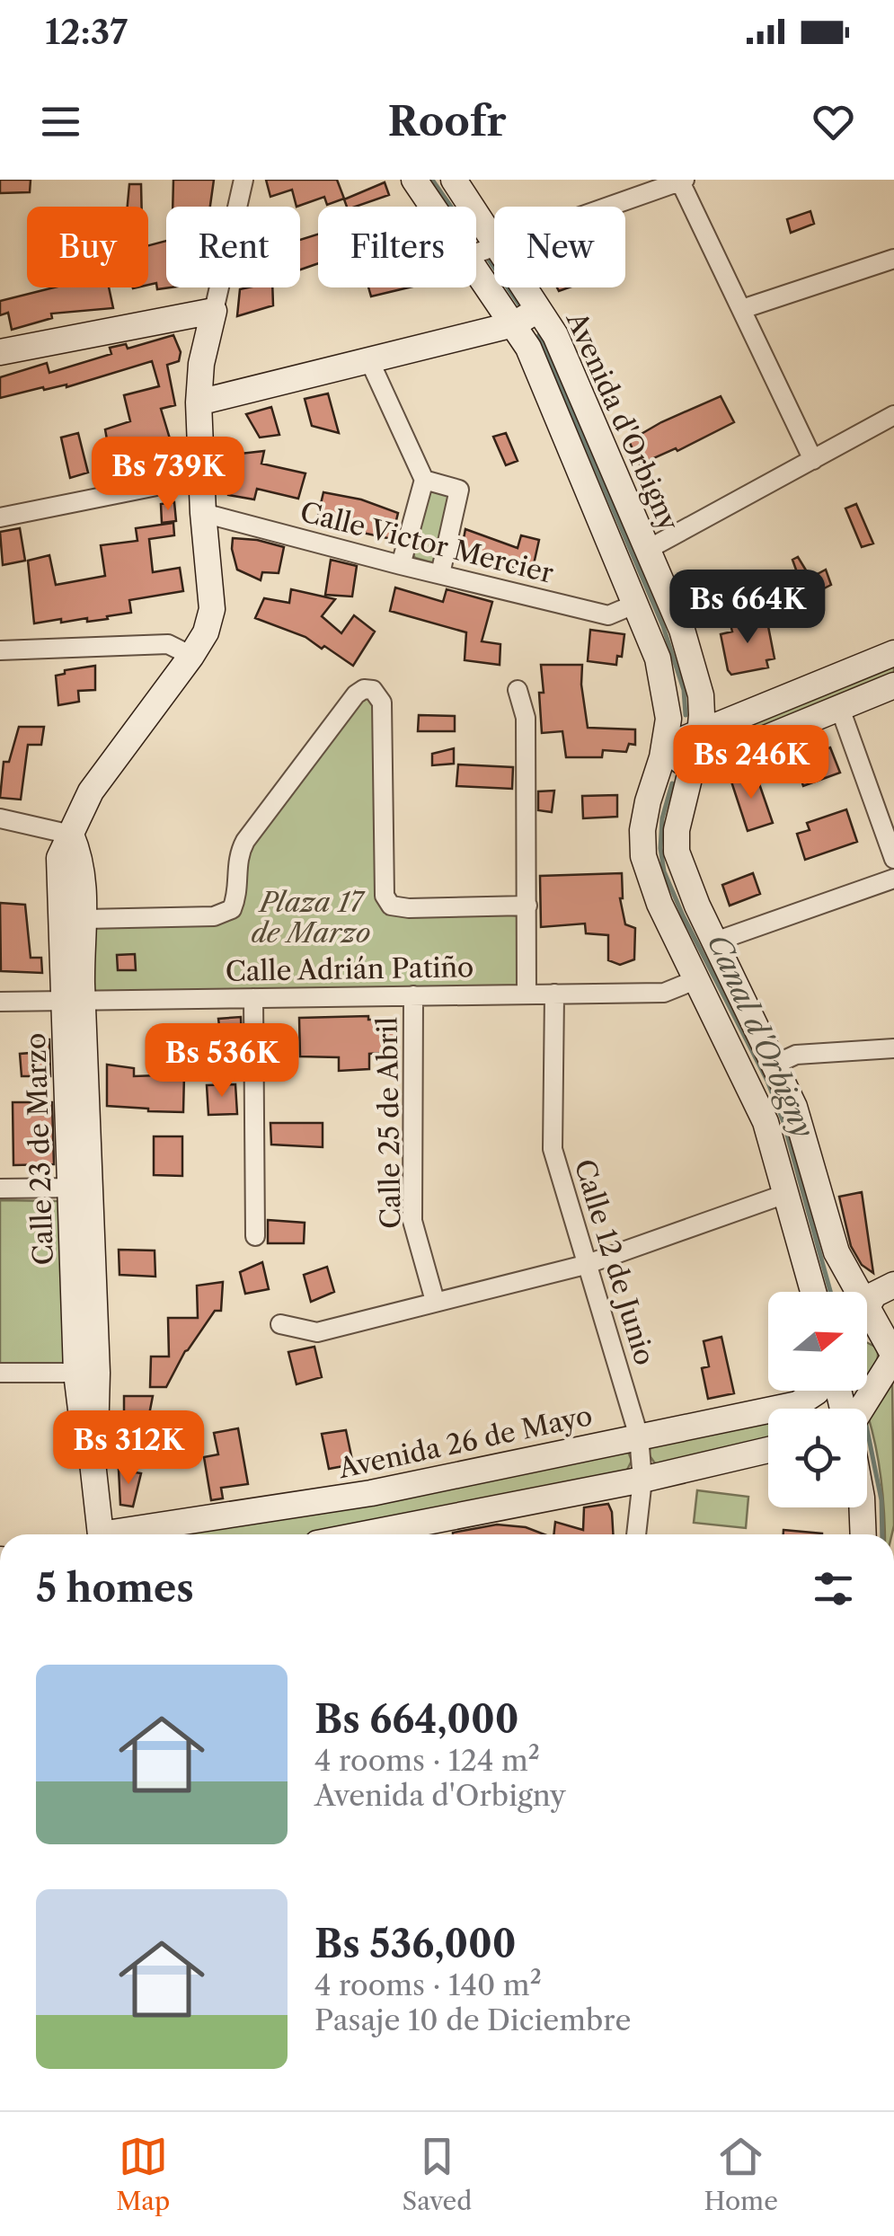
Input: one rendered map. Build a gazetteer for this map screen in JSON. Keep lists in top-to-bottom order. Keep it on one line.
{"streets":{"street":["Avenida d'Orbigny","Calle Victor Mercier","Calle Adrián Patiño","Calle 25 de Abril","Calle 23 de Marzo","Calle 12 de Junio","Avenida 26 de Mayo"]},"crossings":[["Avenida d'Orbigny","Calle Victor Mercier"],["Avenida d'Orbigny","Calle Adrián Patiño"],["Calle Victor Mercier","Calle 23 de Marzo"],["Calle Adrián Patiño","Calle 25 de Abril"],["Calle Adrián Patiño","Calle 23 de Marzo"],["Calle Adrián Patiño","Calle 12 de Junio"],["Calle 12 de Junio","Avenida 26 de Mayo"]],"water":["Canal d'Orbigny"],"parks":["Plaza 17 de Marzo"],"north":"right","page":{"status":"12:37","header":"Roofr","chip":["Buy","Rent","Filters","New"],"price":["Bs 739K","Bs 664K","Bs 246K","Bs 536K","Bs 312K"],"heading":"5 homes","list":[{"name":"Bs 664,000","note":"4 rooms · 124 m² · Avenida d'Orbigny"},{"name":"Bs 536,000","note":"4 rooms · 140 m² · Pasaje 10 de Diciembre"}],"tabs":["Map","Saved","Home"]}}
